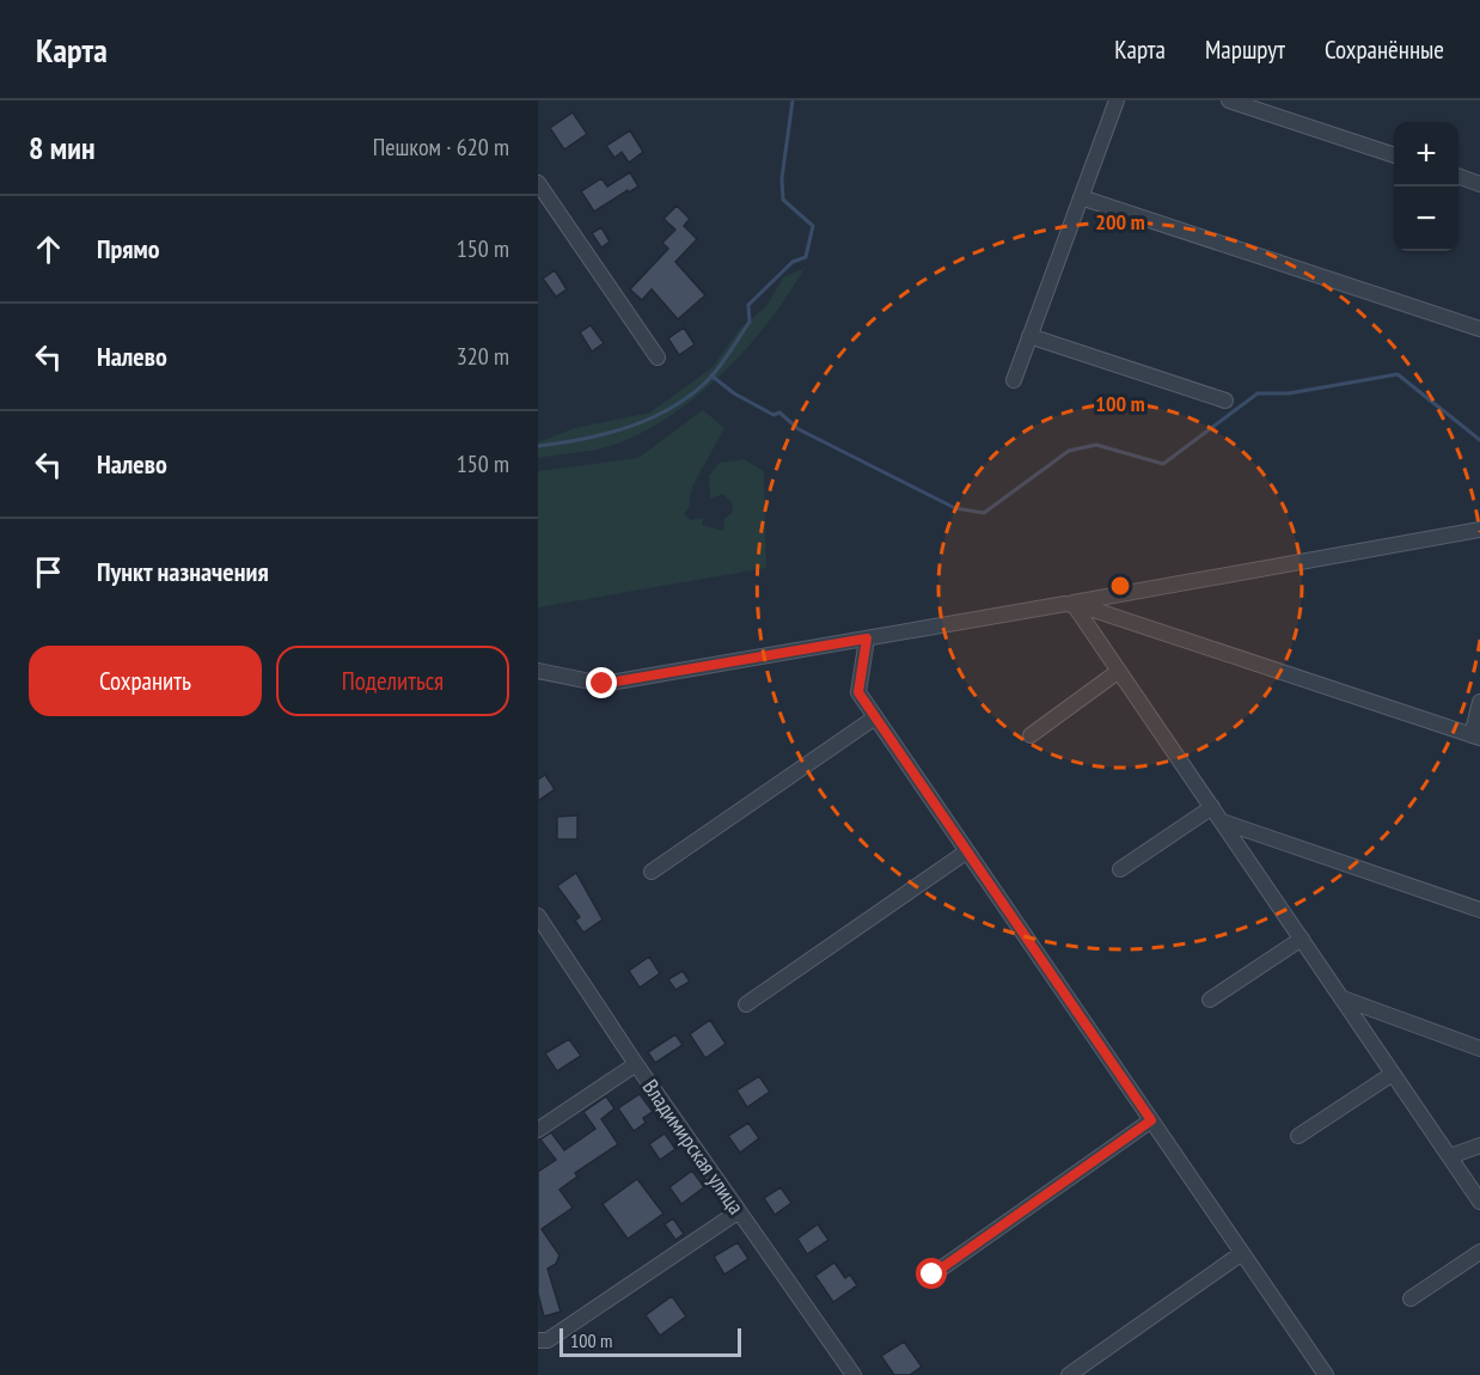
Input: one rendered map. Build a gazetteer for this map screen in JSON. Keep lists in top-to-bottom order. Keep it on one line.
{"streets":{"street":["Владимирская улица"]},"scale_bar":"100 m","page":{"header":"Карта","nav":["Карта","Маршрут","Сохранённые"],"heading":["8 мин","Пешком · 620 m"],"map_buttons":["+","−"],"list":[["Прямо","150 m"],["Налево","320 m"],["Налево","150 m"],"Пункт назначения"],"buttons":["Сохранить","Поделиться"],"scale":"100 m"},"rings":["200 m","100 m"]}
